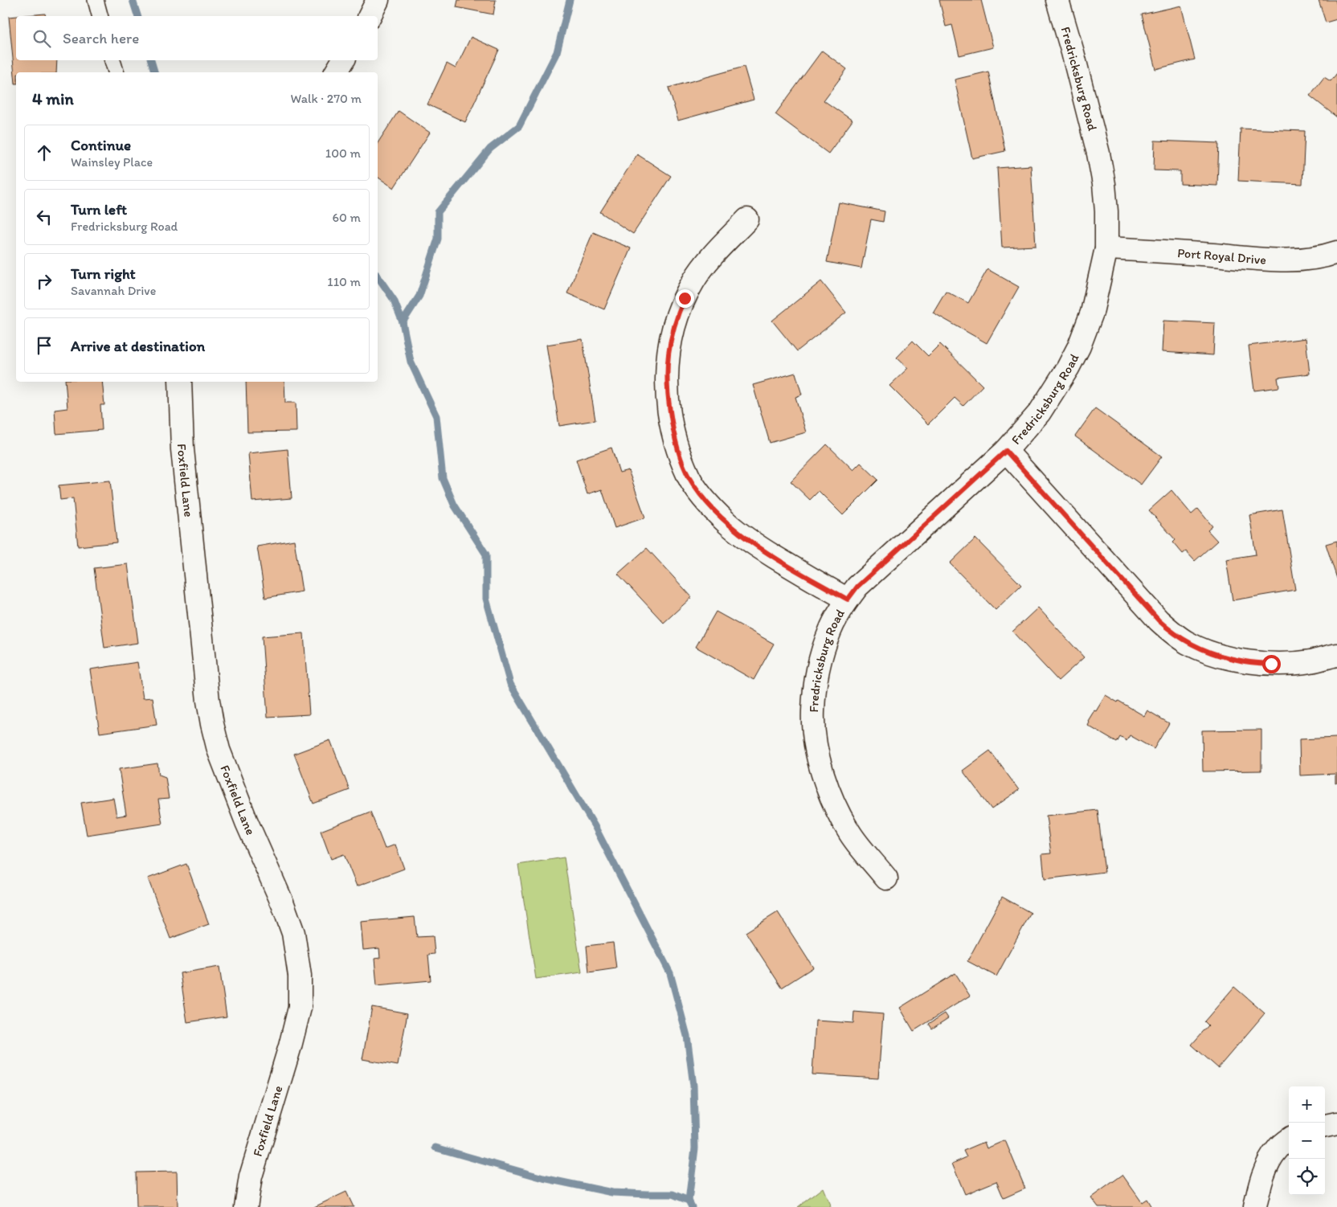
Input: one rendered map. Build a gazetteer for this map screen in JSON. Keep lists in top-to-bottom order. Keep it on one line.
{"streets":{"street":["Fredricksburg Road","Port Royal Drive","Foxfield Lane"]},"crossings":[["Fredricksburg Road","Port Royal Drive"]],"page":{"search":"Search here","heading":["4 min","Walk · 270 m"],"list":[["Continue","Wainsley Place","100 m"],["Turn left","Fredricksburg Road","60 m"],["Turn right","Savannah Drive","110 m"],"Arrive at destination"],"map_buttons":["+","−"]}}
